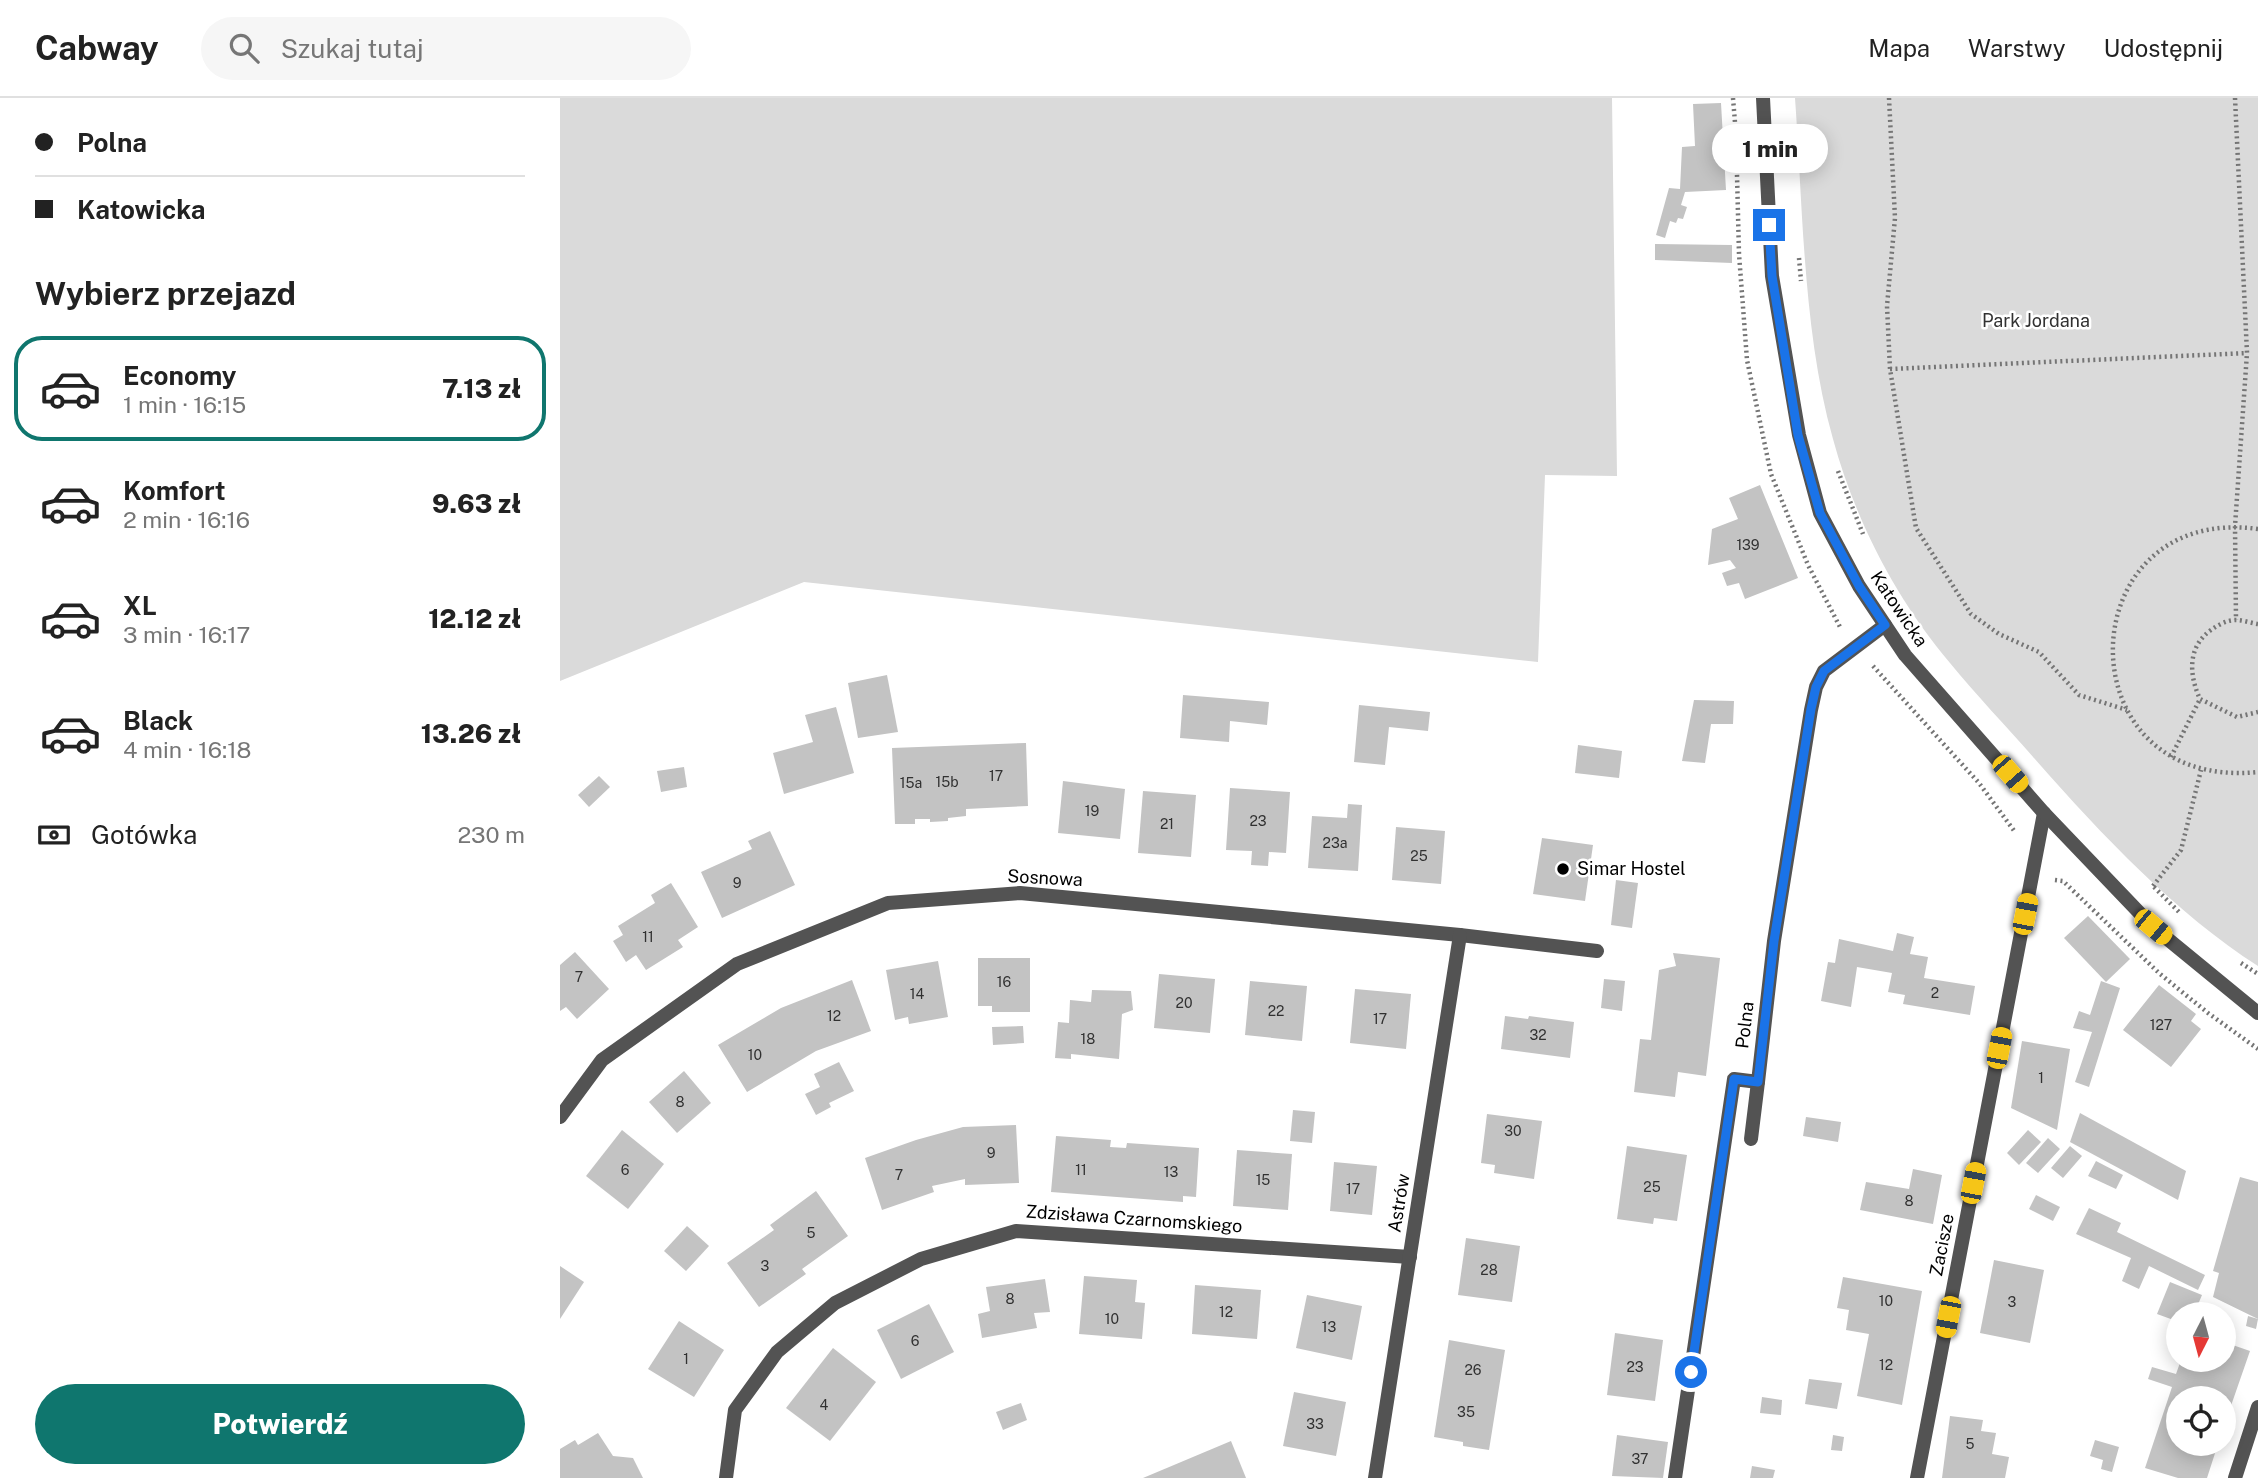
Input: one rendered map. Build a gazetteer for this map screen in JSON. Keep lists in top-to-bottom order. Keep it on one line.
{"streets":{"street":["Katowicka","Sosnowa","Polna","Astrów","Zdzisława Czarnomskiego","Zacisze"]},"crossings":[["Katowicka","Polna"],["Katowicka","Zacisze"],["Sosnowa","Astrów"],["Astrów","Zdzisława Czarnomskiego"]],"parks":["Park Jordana"],"places":["Simar Hostel"],"house_numbers":["139","17","15b","15a","19","23","21","23a","25","9","11","7","16","2","14","20","22","12","17","127","32","18","10","1","8","30","9","6","11","13","7","15","25","17","8","5","3","28","8","10","3","12","10","13","6","1","12","23","26","4","35","33","5","37"],"north":"bottom","page":{"header":"Cabway","search":"Szukaj tutaj","nav":["Mapa","Warstwy","Udostępnij"],"banner":["Polna","Katowicka"],"bubble":"1 min","heading":"Wybierz przejazd","list":[{"name":"Economy","note":"1 min · 16:15","value":"7.13 zł"},{"name":"Komfort","note":"2 min · 16:16","value":"9.63 zł"},{"name":"XL","note":"3 min · 16:17","value":"12.12 zł"},{"name":"Black","note":"4 min · 16:18","value":"13.26 zł"}],"pay":["Gotówka","230 m"],"buttons":"Potwierdź"}}
